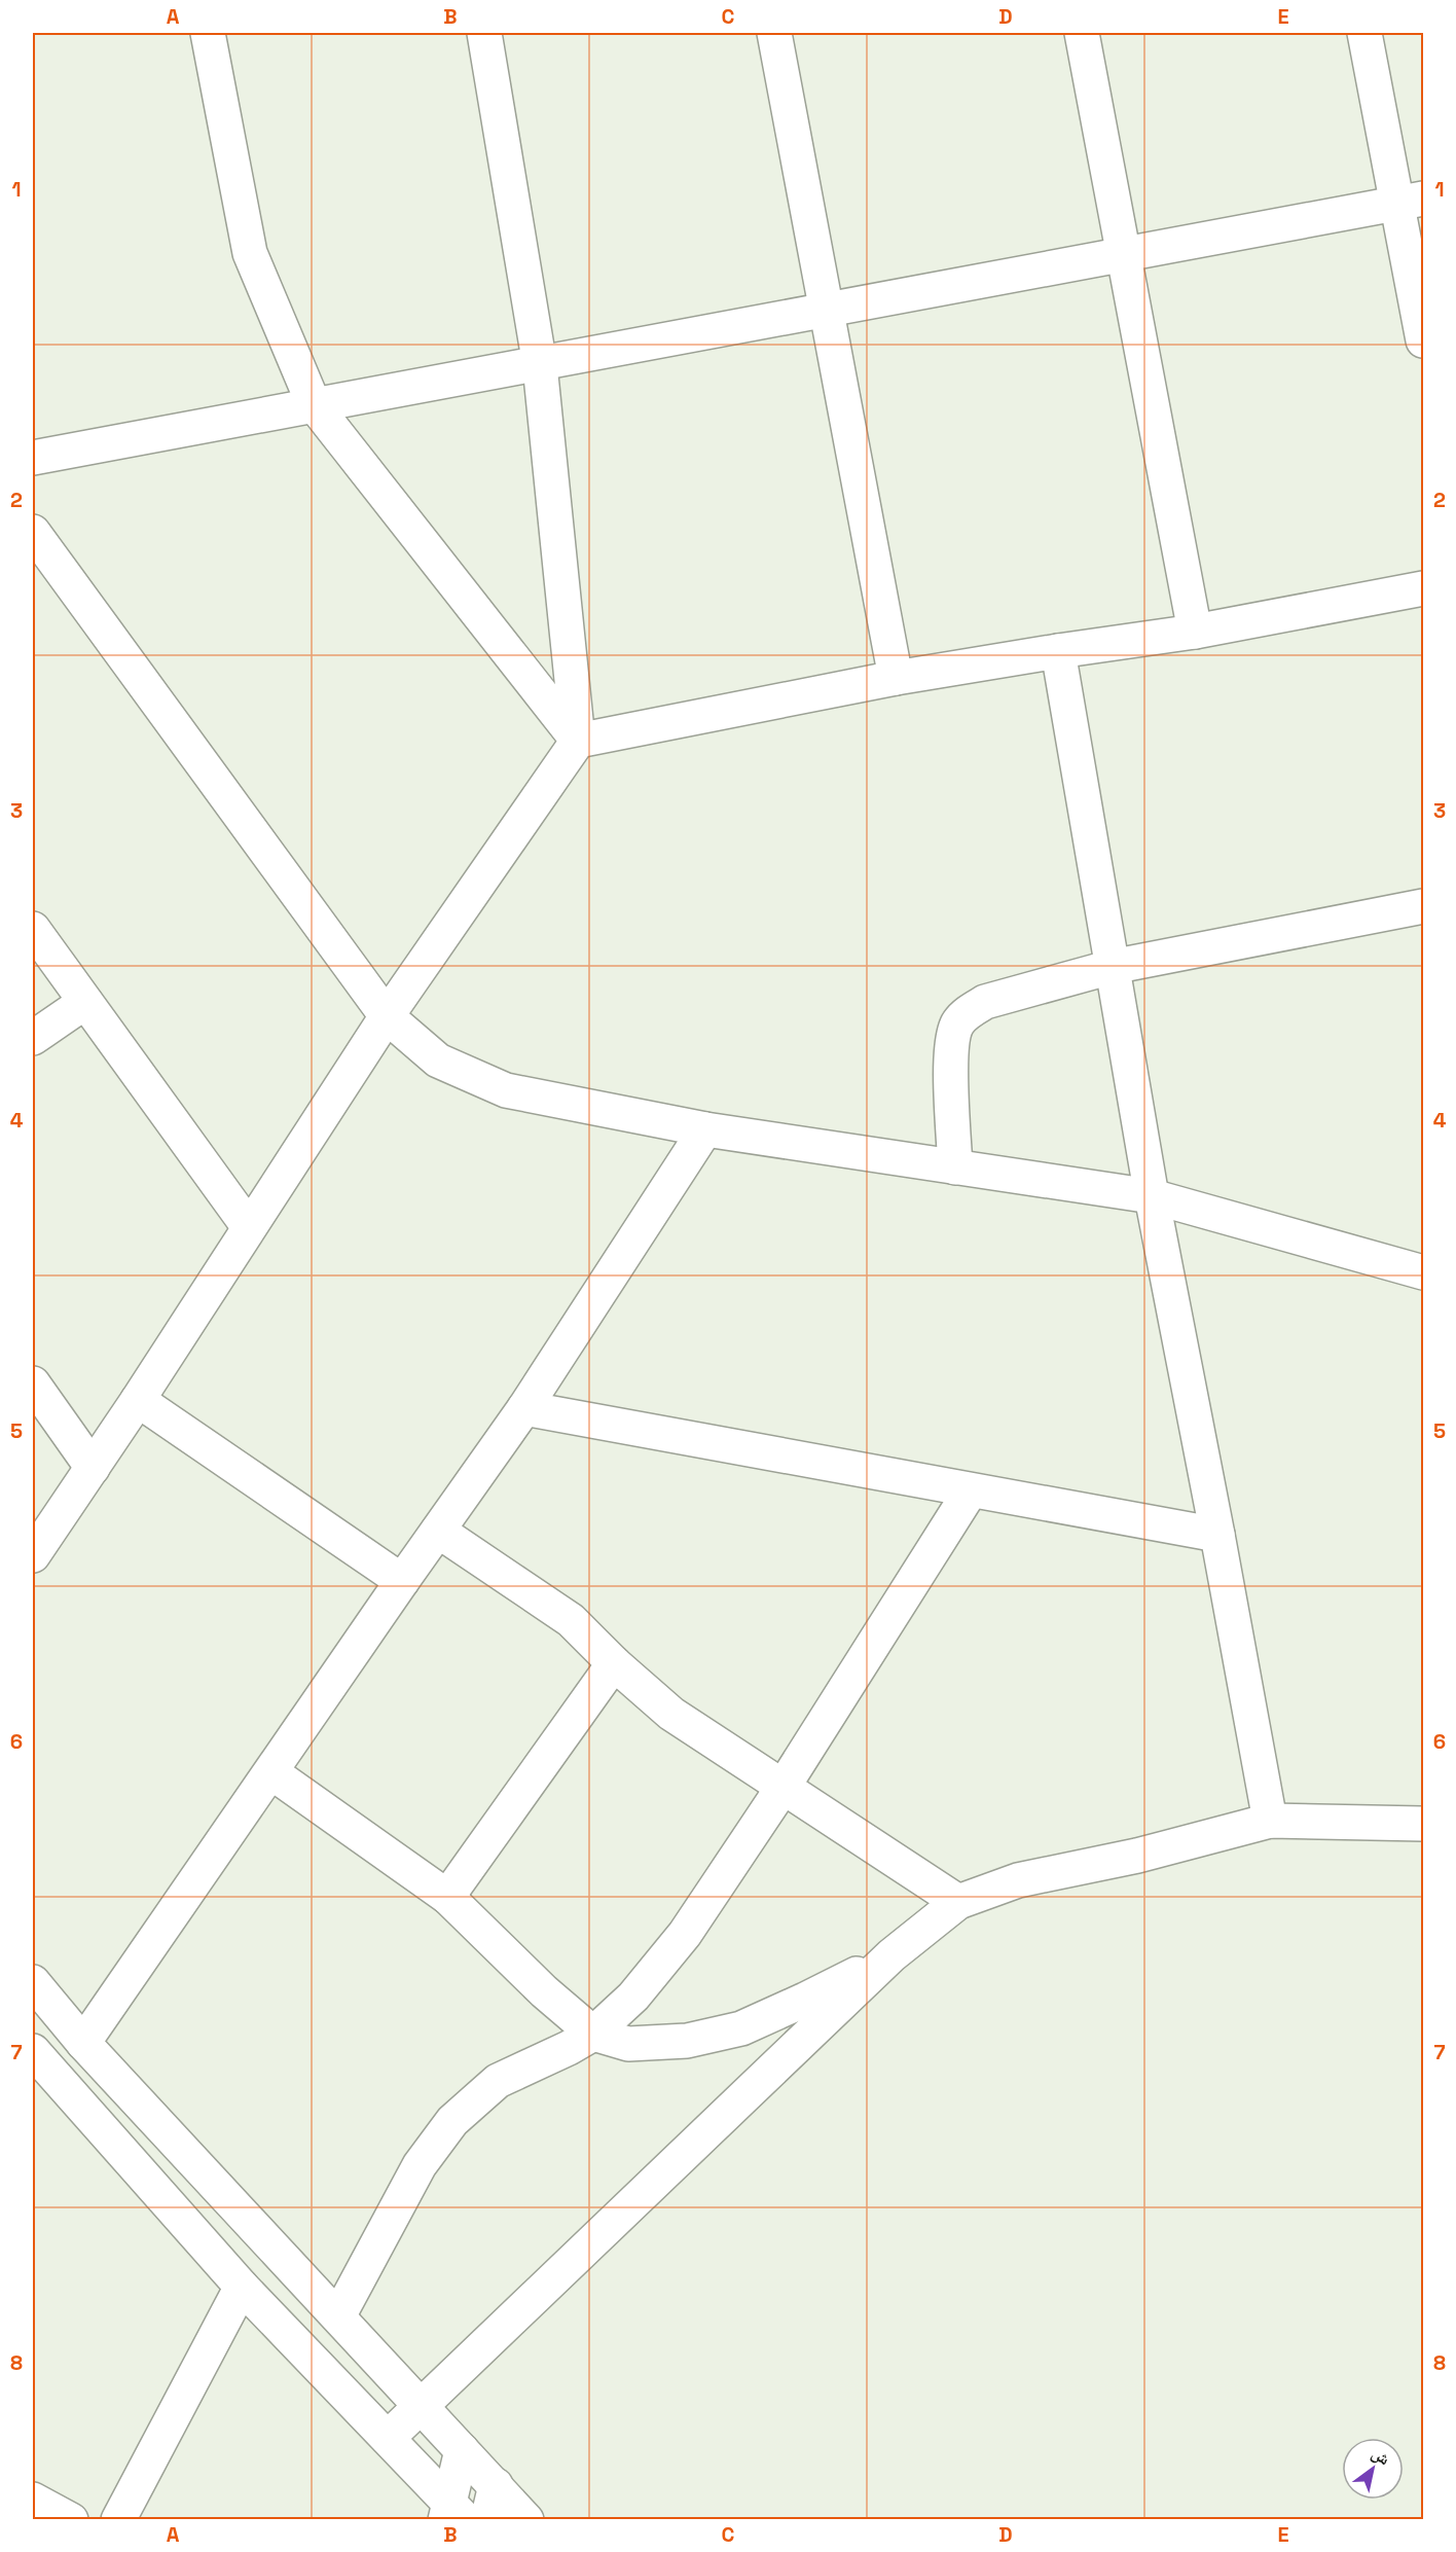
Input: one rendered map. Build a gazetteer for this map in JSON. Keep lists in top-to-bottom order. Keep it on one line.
{"north":"top right","grid":{"columns":["A","B","C","D","E"],"rows":["1","2","3","4","5","6","7","8"]}}
